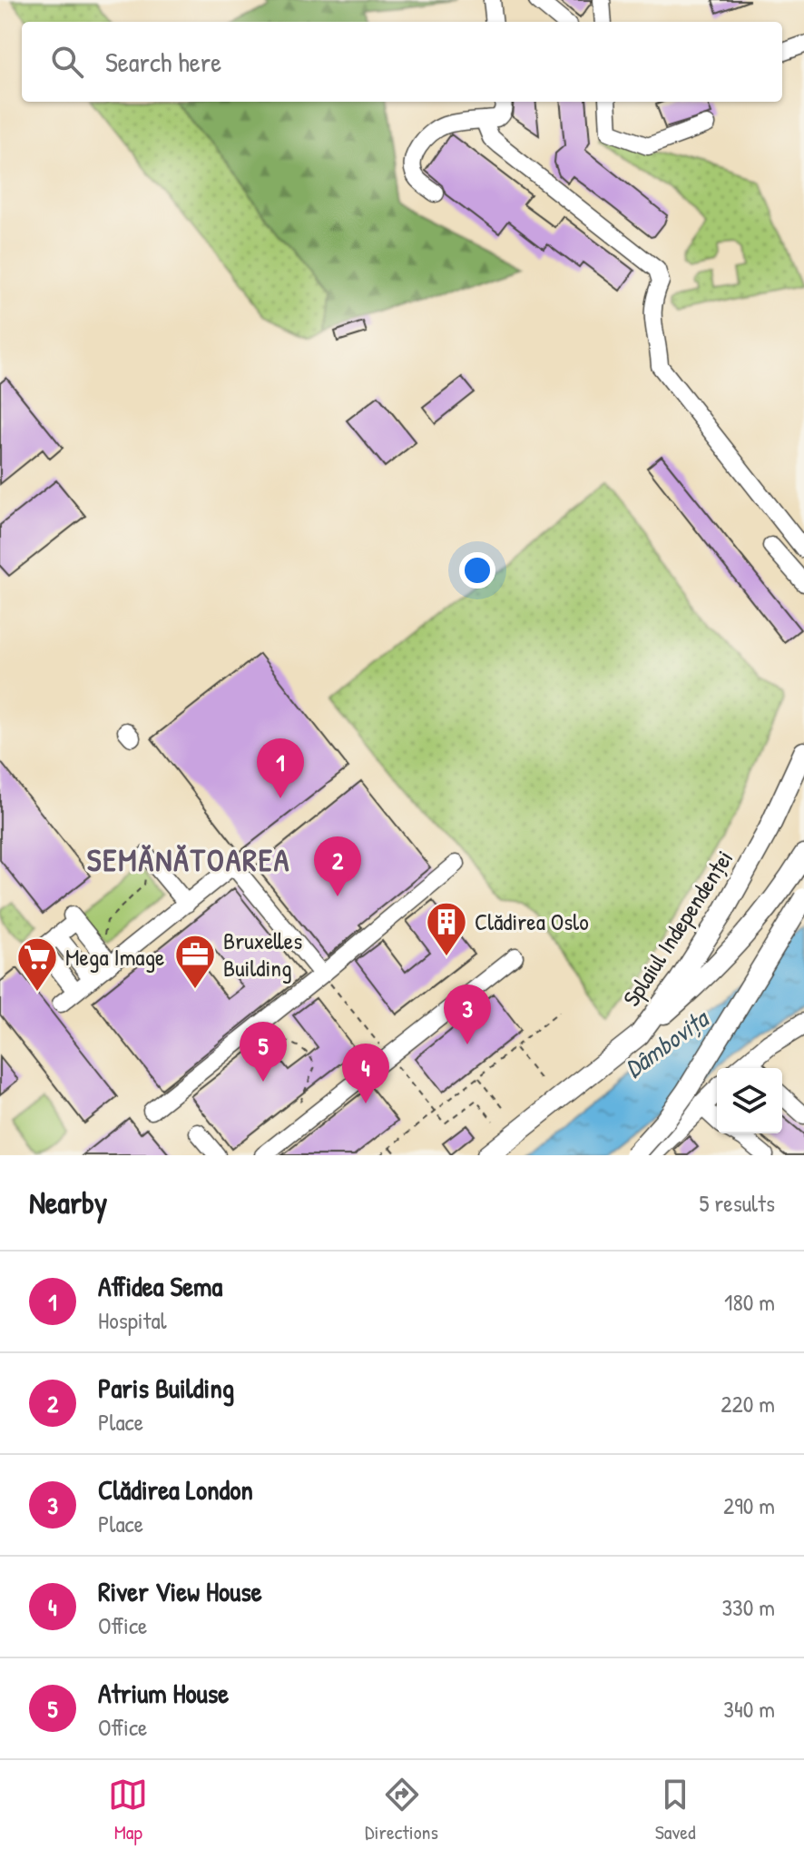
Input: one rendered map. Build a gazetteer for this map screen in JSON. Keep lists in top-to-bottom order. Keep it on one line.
{"streets":{"main road":["Splaiul Independenței"]},"districts":["SEMĂNĂTOAREA"],"water":["Dâmbovița"],"places":{"building":["Clădirea Oslo"],"office":["Bruxelles Building"],"supermarket":["Mega Image"]},"page":{"search":"Search here","pins":["1","2","3","5","4"],"heading":["Nearby","5 results"],"list":[{"mark":"1","name":"Affidea Sema","note":"Hospital","value":"180 m"},{"mark":"2","name":"Paris Building","note":"Place","value":"220 m"},{"mark":"3","name":"Clădirea London","note":"Place","value":"290 m"},{"mark":"4","name":"River View House","note":"Office","value":"330 m"},{"mark":"5","name":"Atrium House","note":"Office","value":"340 m"}],"nav":["Map","Directions","Saved"]}}
